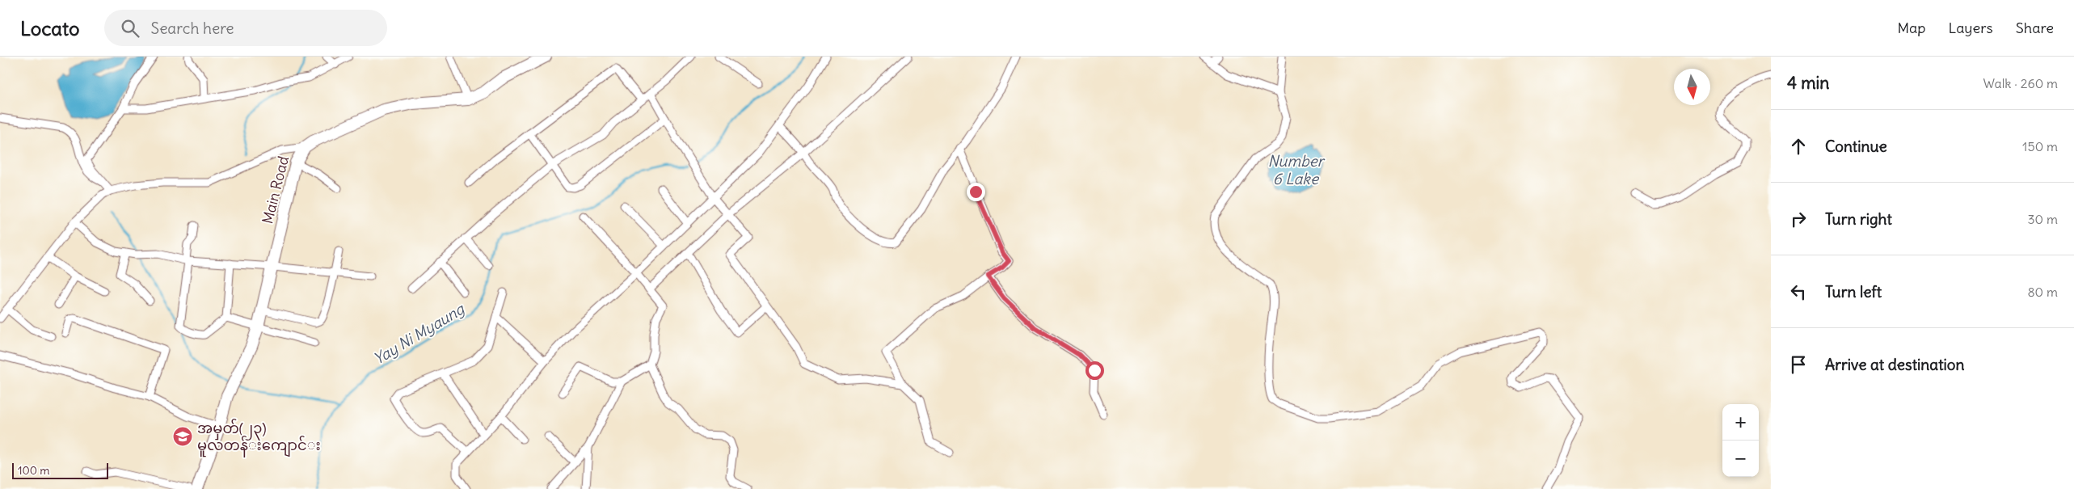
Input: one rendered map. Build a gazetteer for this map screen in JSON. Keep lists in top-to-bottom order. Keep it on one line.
{"streets":{"main road":["Main Road"]},"water":["Number 6 Lake","Yay Ni Myaung"],"places":{"school or university":["အမှတ်(၂၃) မူလတန်‌း‌ကျောင်‌း"]},"scale_bar":"100 m","north":"bottom","page":{"header":"Locato","search":"Search here","nav":["Map","Layers","Share"],"heading":["4 min","Walk · 260 m"],"list":[["Continue","150 m"],["Turn right","30 m"],["Turn left","80 m"],"Arrive at destination"],"map_buttons":["+","−"],"scale":"100 m"}}
